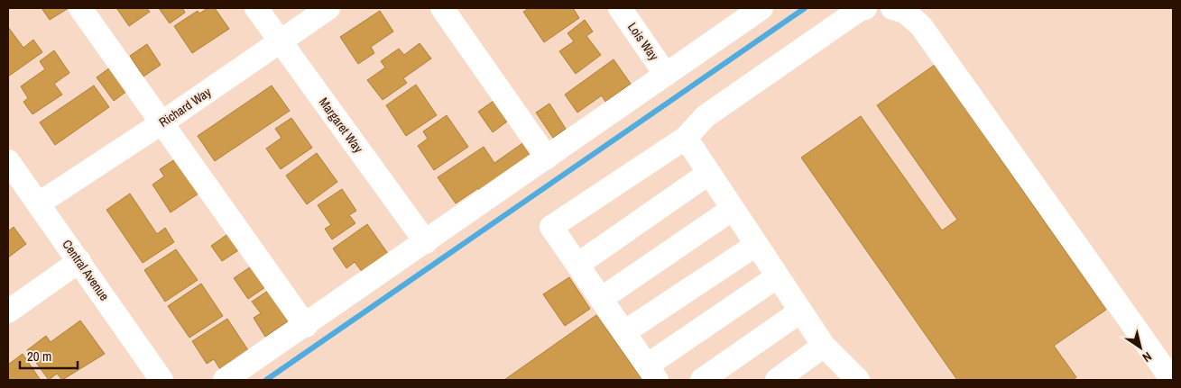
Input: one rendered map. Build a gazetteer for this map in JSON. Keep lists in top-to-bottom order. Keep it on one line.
{"streets":{"street":["Lois Way","Richard Way","Margaret Way","Central Avenue"]},"crossings":[["Richard Way","Margaret Way"],["Richard Way","Central Avenue"]],"scale_bar":"20 m","north":"bottom right"}
